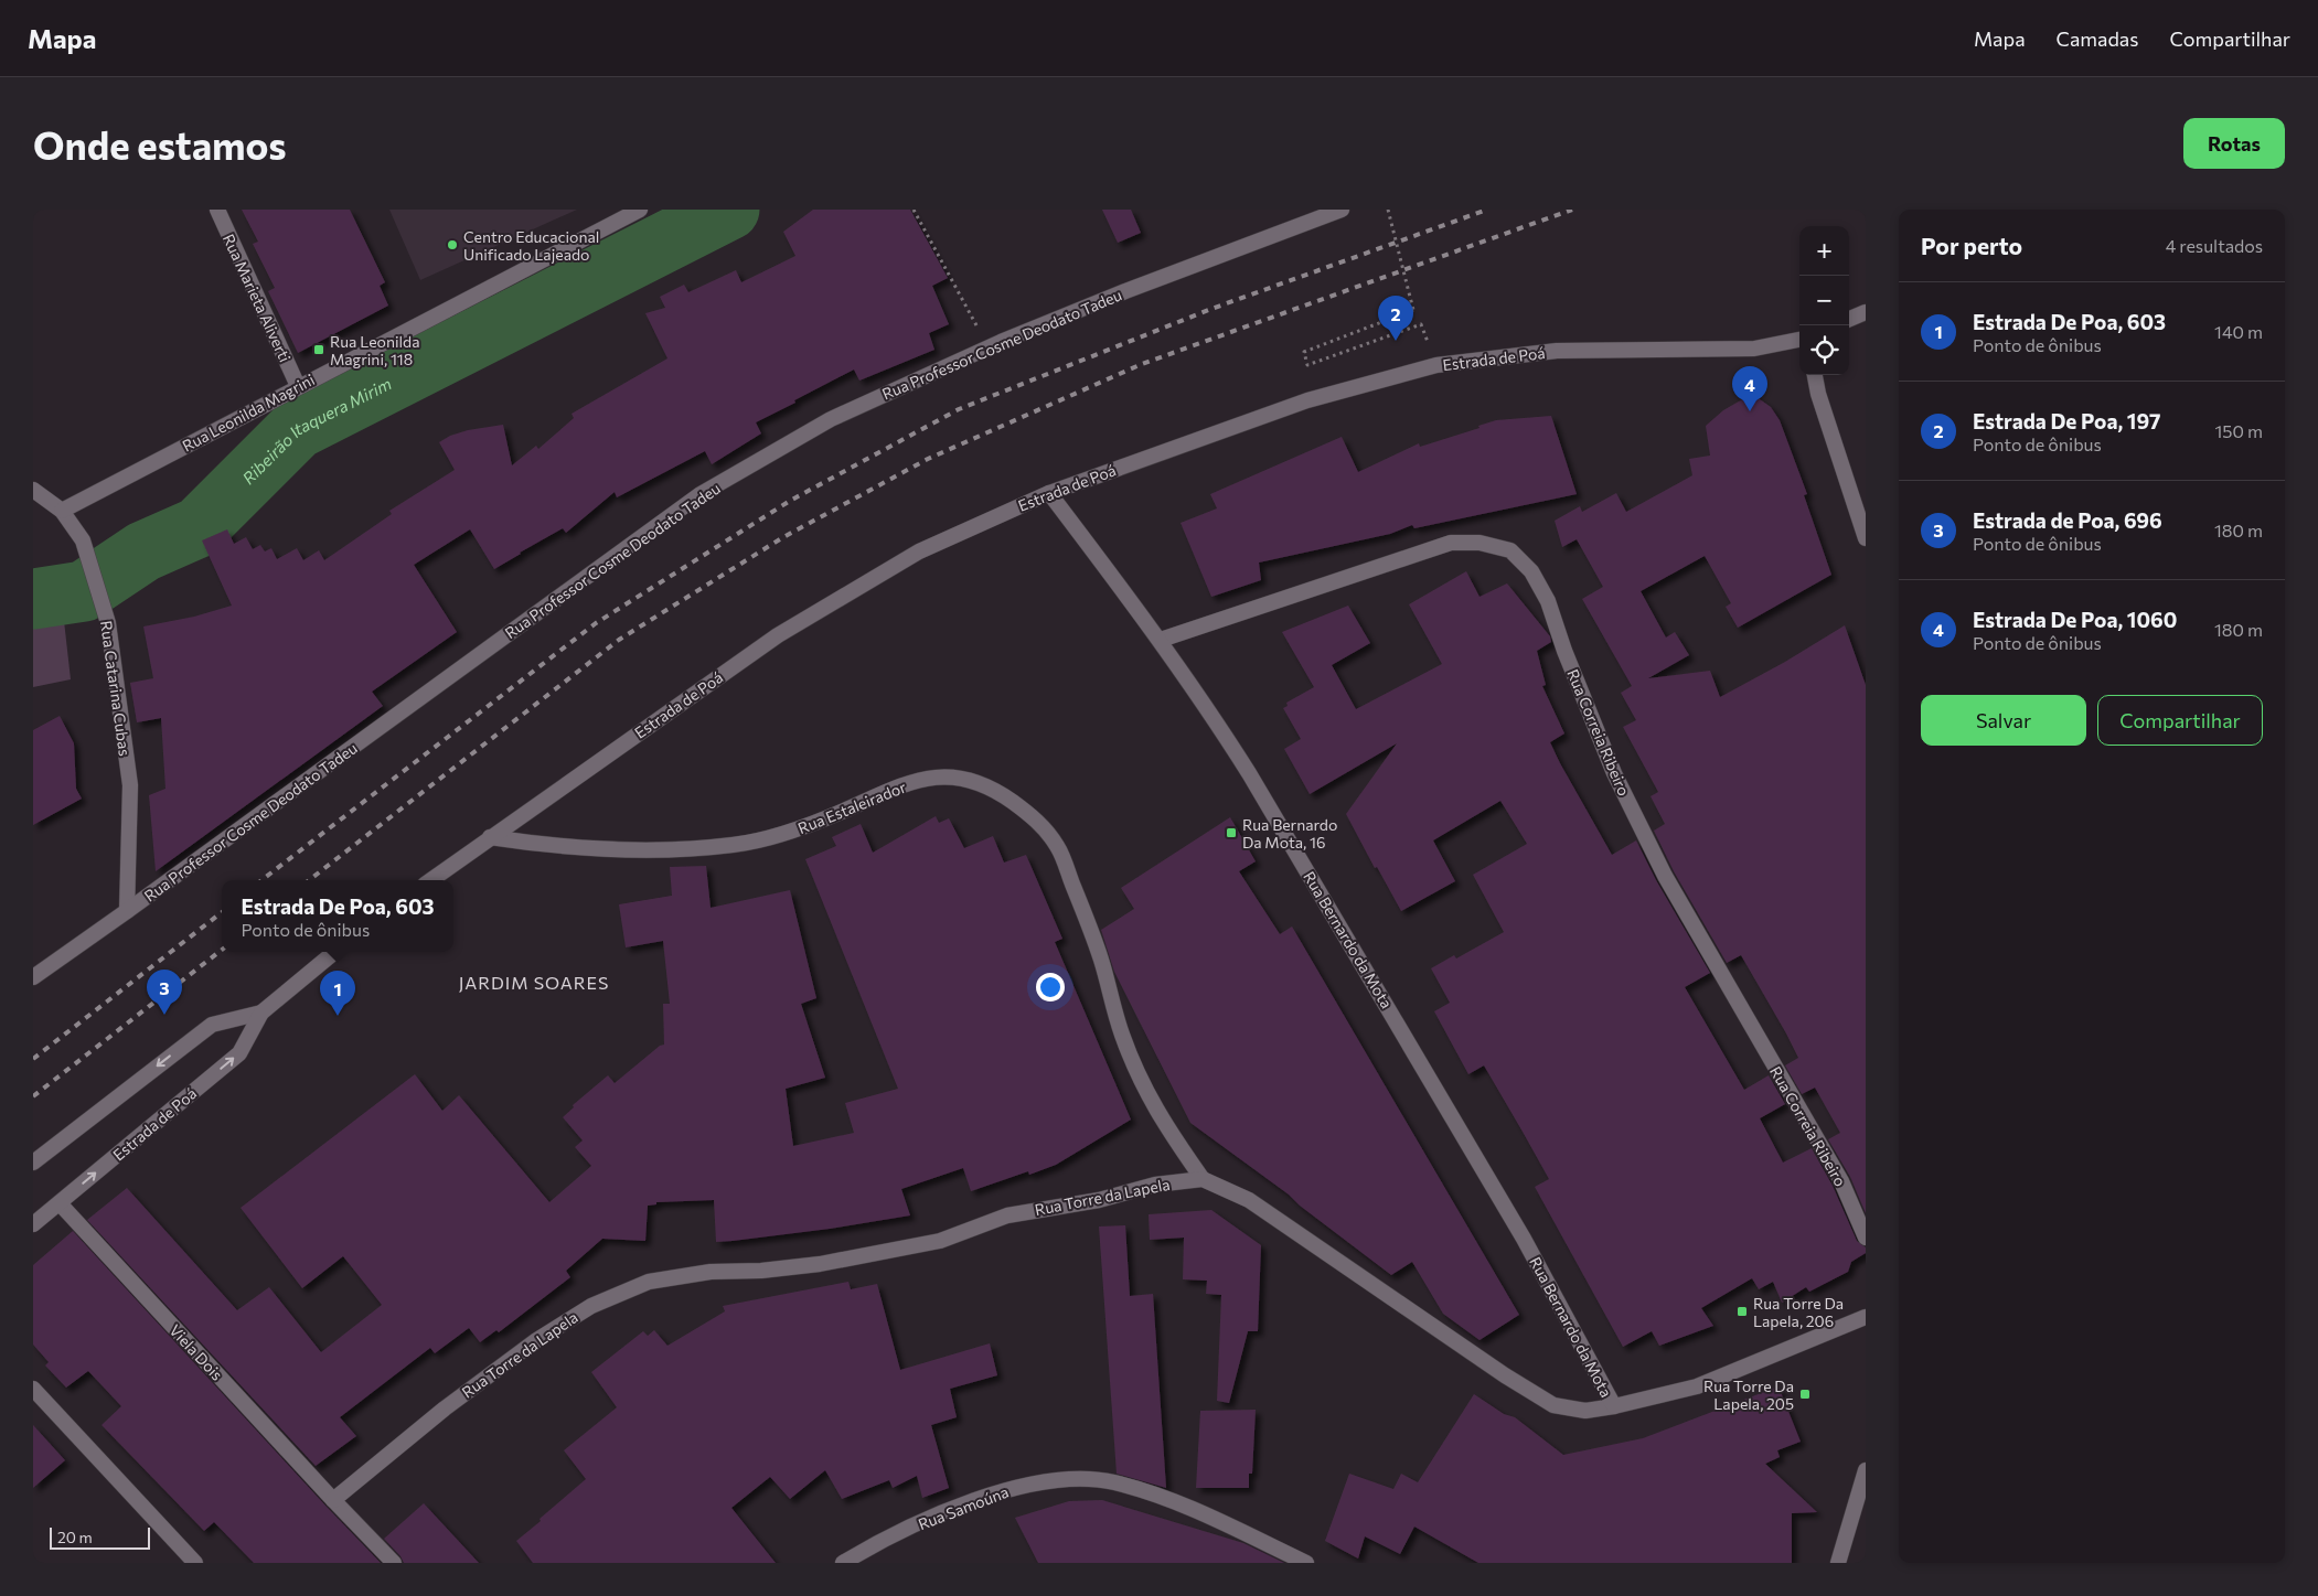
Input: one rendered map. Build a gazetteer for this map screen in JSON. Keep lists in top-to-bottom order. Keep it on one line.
{"streets":{"street":["Rua Marieta Aliverti","Rua Professor Cosme Deodato Tadeu","Estrada de Poá","Rua Leonilda Magrini","Rua Catarina Cubas","Rua Correia Ribeiro","Rua Estaleirador","Rua Bernardo da Mota","Rua Torre da Lapela","Viela Dois","Rua Samoúna"]},"crossings":[["Rua Marieta Aliverti","Rua Leonilda Magrini"],["Rua Professor Cosme Deodato Tadeu","Rua Catarina Cubas"],["Estrada de Poá","Rua Estaleirador"],["Estrada de Poá","Rua Bernardo da Mota"],["Estrada de Poá","Viela Dois"],["Rua Leonilda Magrini","Rua Catarina Cubas"],["Rua Correia Ribeiro","Rua Bernardo da Mota"],["Rua Estaleirador","Rua Torre da Lapela"],["Rua Torre da Lapela","Viela Dois"]],"districts":["JARDIM SOARES"],"water":["Ribeirão Itaquera Mirim"],"places":{"other":["Centro Educacional Unificado Lajeado"],"transit":["Rua Leonilda Magrini, 118","Rua Bernardo Da Mota, 16","Rua Torre Da Lapela, 206","Rua Torre Da Lapela, 205"]},"scale_bar":"20 m","page":{"header":"Mapa","nav":["Mapa","Camadas","Compartilhar"],"buttons":["Rotas",["Salvar","Compartilhar"]],"title":"Onde estamos","heading":["Por perto","4 resultados"],"map_buttons":["+","−"],"list":[{"mark":"1","name":"Estrada De Poa, 603","note":"Ponto de ônibus","value":"140 m"},{"mark":"2","name":"Estrada De Poa, 197","note":"Ponto de ônibus","value":"150 m"},{"mark":"3","name":"Estrada de Poa, 696","note":"Ponto de ônibus","value":"180 m"},{"mark":"4","name":"Estrada De Poa, 1060","note":"Ponto de ônibus","value":"180 m"}],"pins":["2","4","3","1"],"popup":["Estrada De Poa, 603","Ponto de ônibus"],"scale":"20 m"}}
